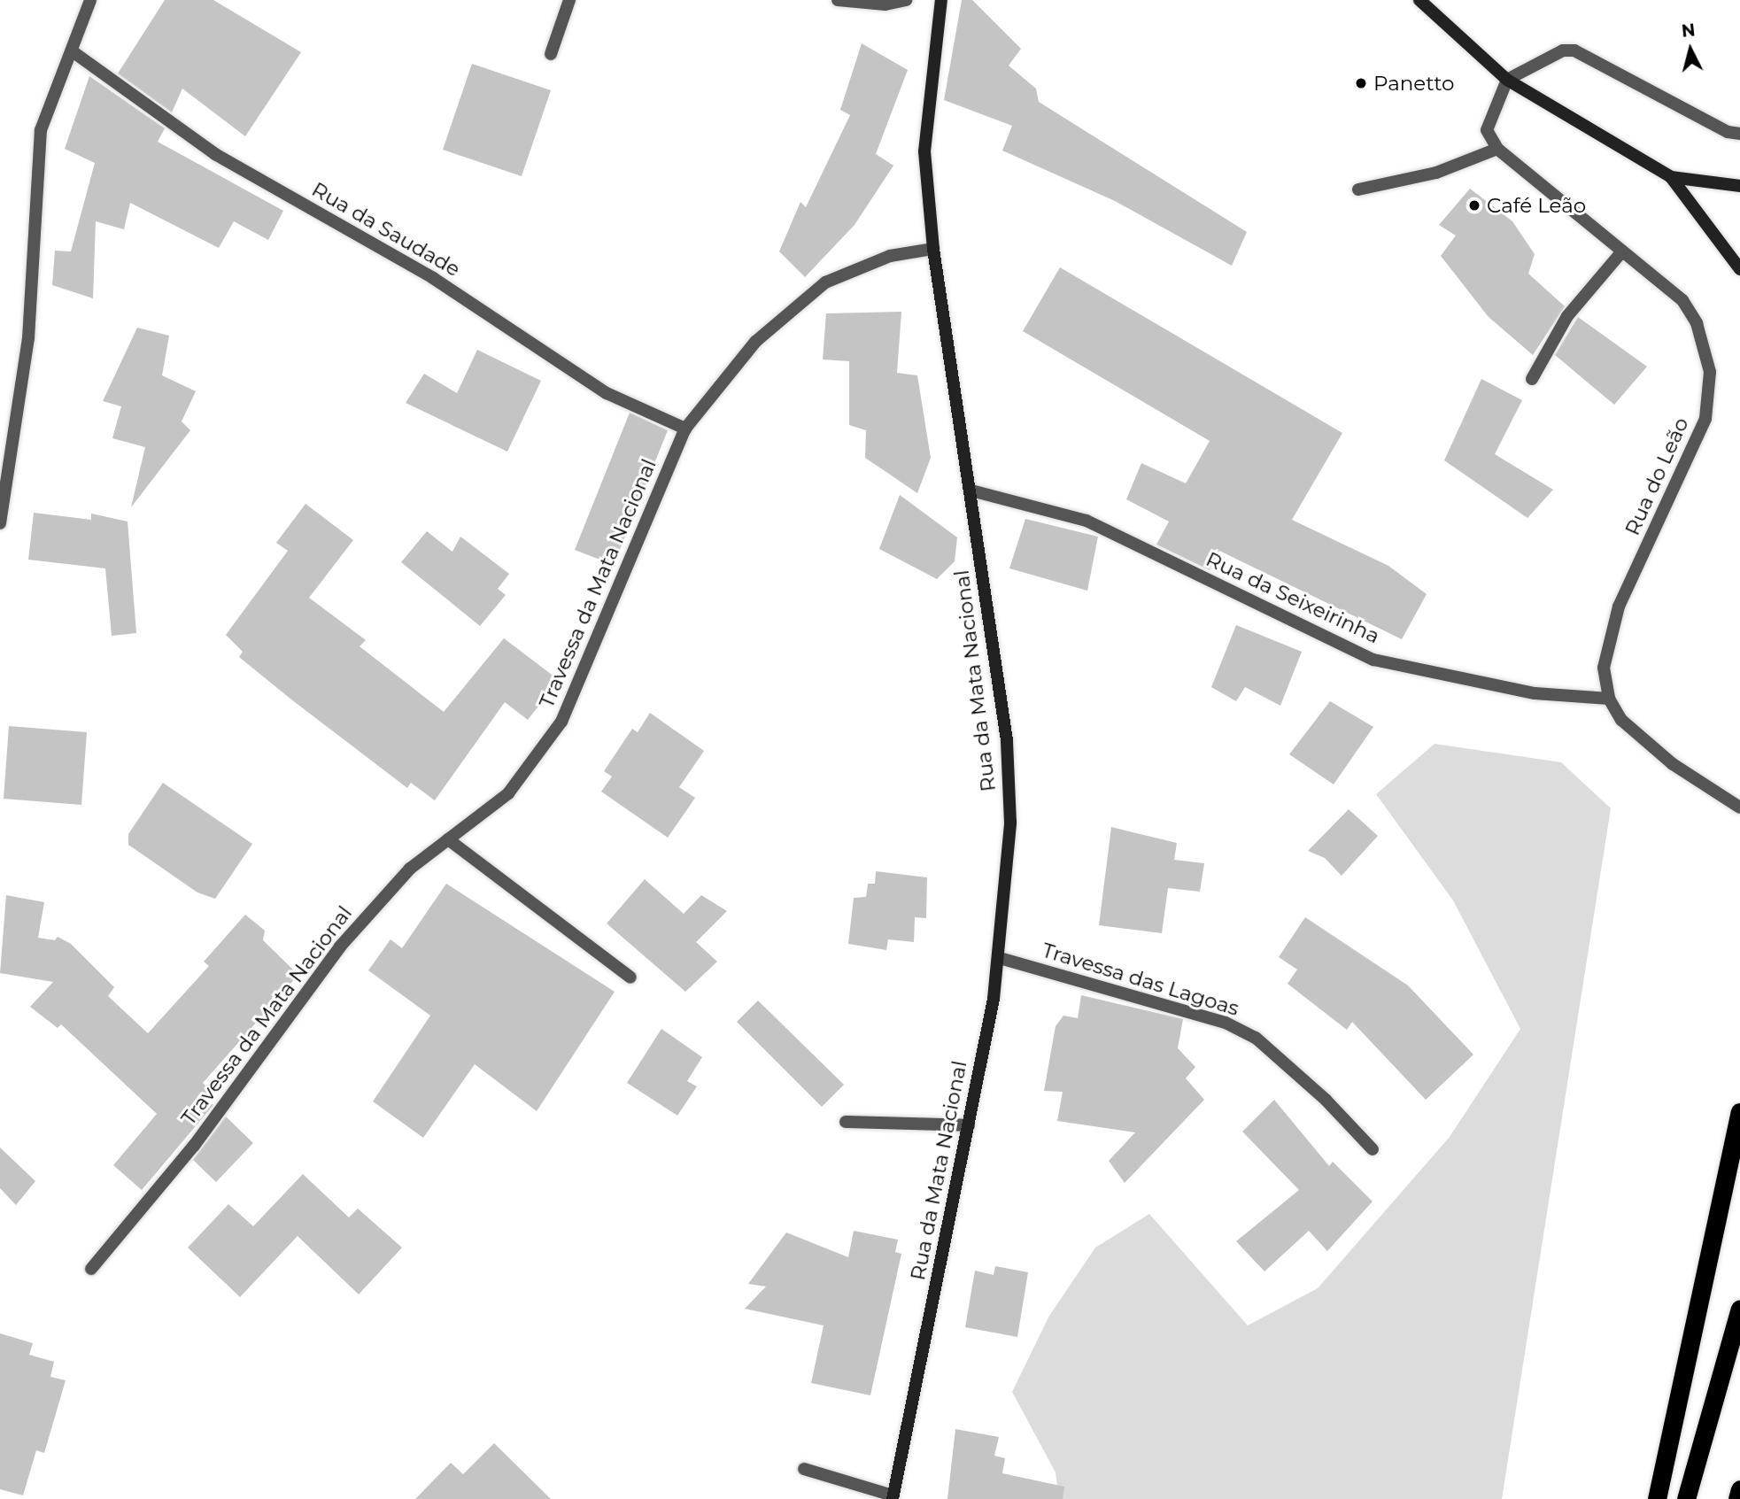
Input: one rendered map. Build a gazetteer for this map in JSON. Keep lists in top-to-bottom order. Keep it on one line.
{"streets":{"street":["Rua da Saudade","Rua do Leão","Travessa da Mata Nacional","Rua da Seixeirinha","Rua da Mata Nacional","Travessa das Lagoas"]},"crossings":[["Rua da Saudade","Travessa da Mata Nacional"],["Rua do Leão","Rua da Seixeirinha"],["Travessa da Mata Nacional","Rua da Mata Nacional"],["Rua da Seixeirinha","Rua da Mata Nacional"],["Rua da Mata Nacional","Travessa das Lagoas"]],"places":["Panetto","Café Leão"],"north":"top"}
